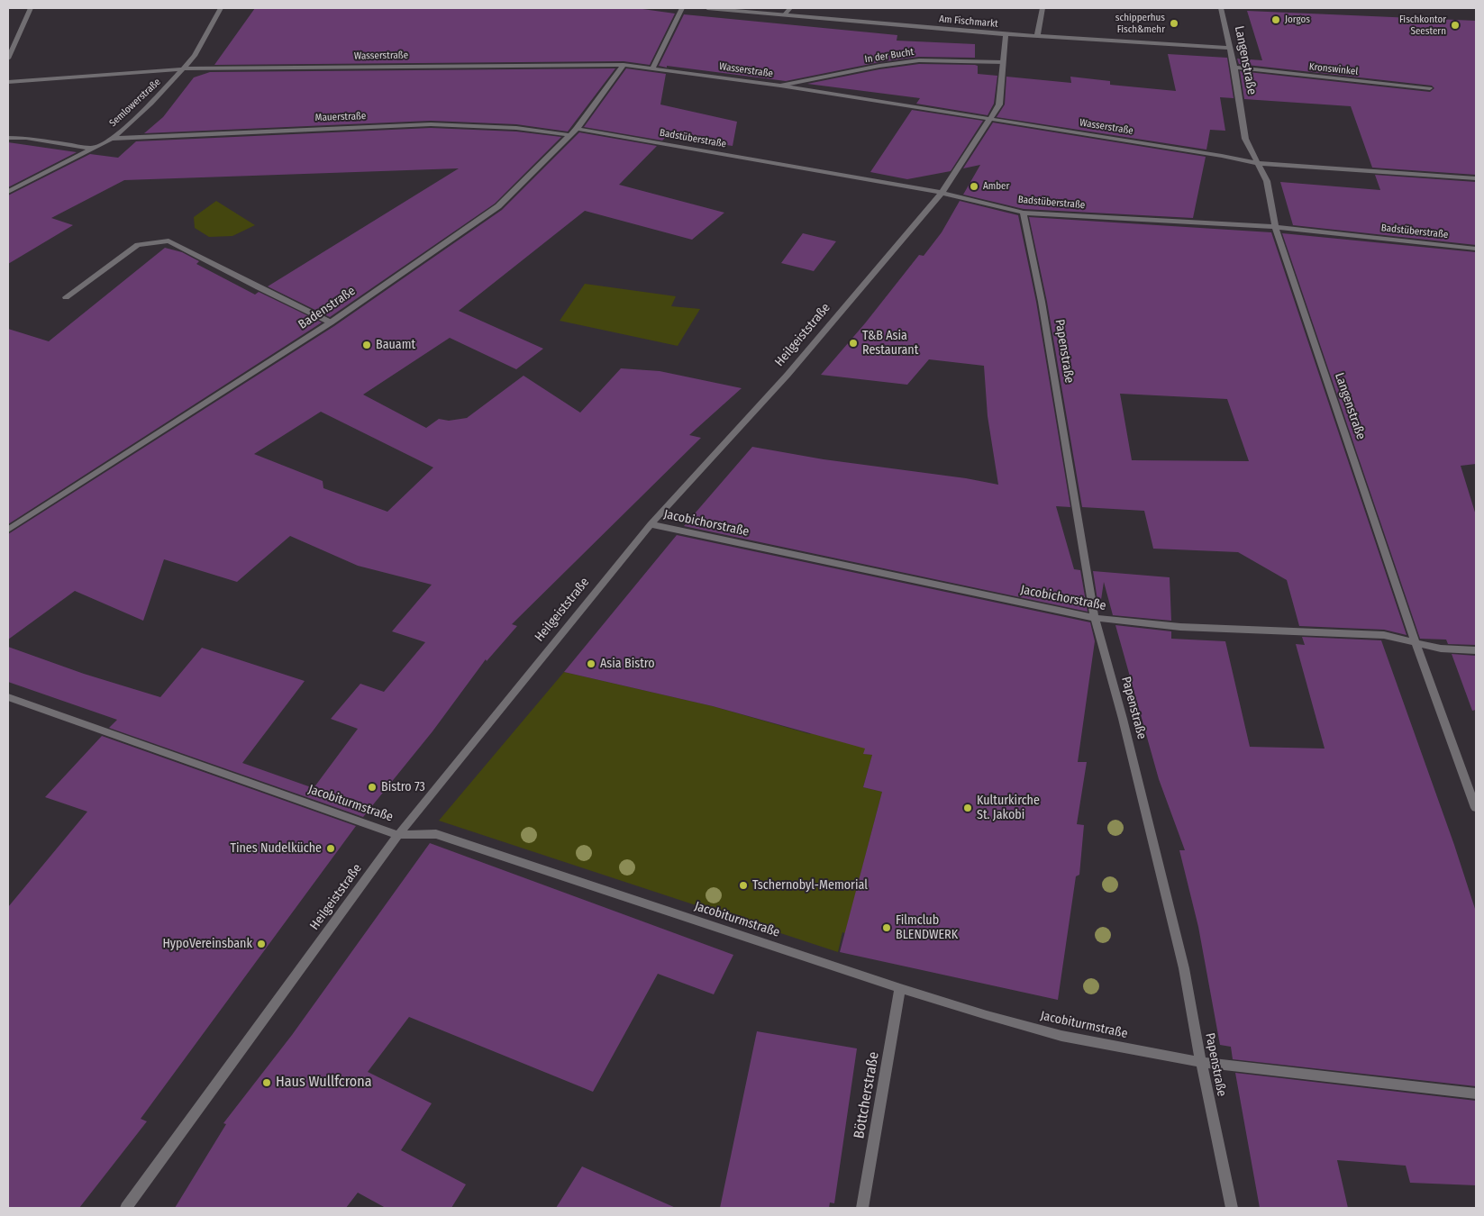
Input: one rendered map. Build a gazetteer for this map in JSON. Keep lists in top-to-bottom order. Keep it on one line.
{"streets":{"street":["Am Fischmarkt","Wasserstraße","In der Bucht","Langenstraße","Kronswinkel","Semlowerstraße","Mauerstraße","Badstüberstraße","Badenstraße","Heilgeiststraße","Papenstraße","Jacobichorstraße","Jacobiturmstraße","Böttcherstraße"]},"crossings":[["Am Fischmarkt","Langenstraße"],["Am Fischmarkt","Heilgeiststraße"],["Wasserstraße","In der Bucht"],["Wasserstraße","Langenstraße"],["Wasserstraße","Semlowerstraße"],["Wasserstraße","Badenstraße"],["Wasserstraße","Heilgeiststraße"],["In der Bucht","Heilgeiststraße"],["Langenstraße","Kronswinkel"],["Langenstraße","Badstüberstraße"],["Langenstraße","Jacobichorstraße"],["Semlowerstraße","Mauerstraße"],["Mauerstraße","Badenstraße"],["Badstüberstraße","Badenstraße"],["Badstüberstraße","Heilgeiststraße"],["Badstüberstraße","Papenstraße"],["Heilgeiststraße","Jacobichorstraße"],["Heilgeiststraße","Jacobiturmstraße"],["Papenstraße","Jacobichorstraße"],["Papenstraße","Jacobiturmstraße"],["Jacobiturmstraße","Böttcherstraße"]],"places":["Jorgos","schipperhus Fisch&mehr","Fischkontor Seestern","Amber","T&B Asia Restaurant","Bauamt","Asia Bistro","Bistro 73","Kulturkirche St. Jakobi","Tines Nudelküche","Tschernobyl-Memorial","Filmclub BLENDWERK","HypoVereinsbank","Haus Wullfcrona"]}
